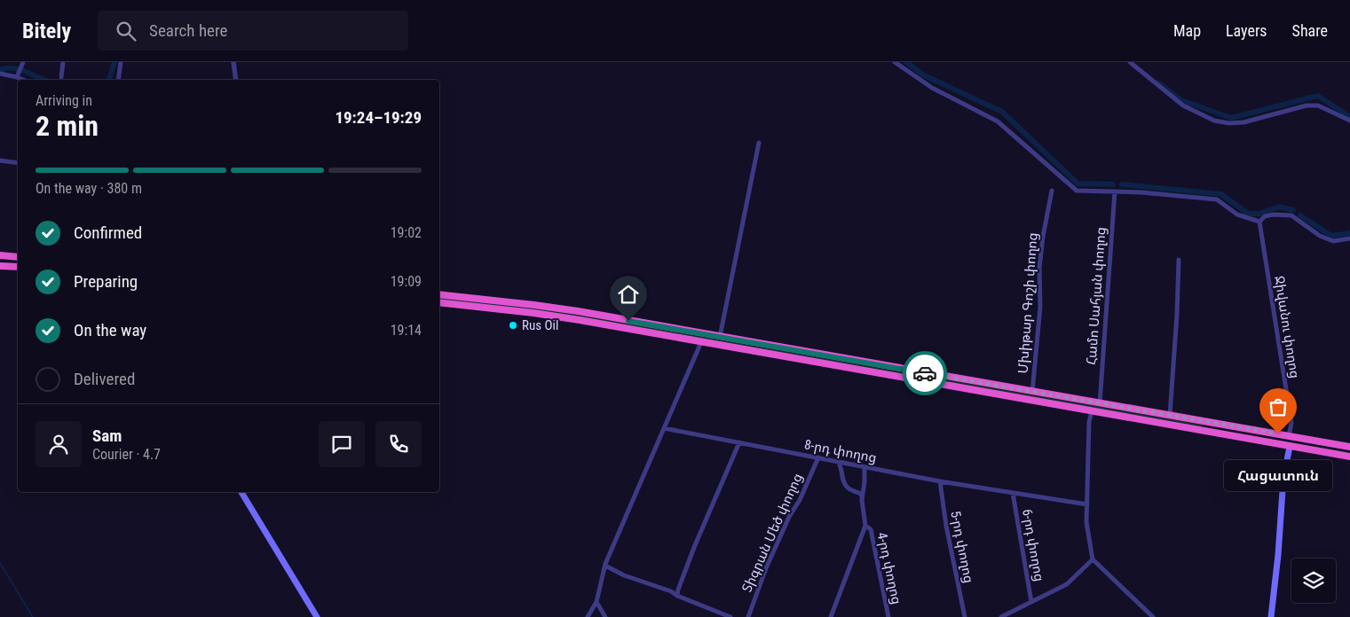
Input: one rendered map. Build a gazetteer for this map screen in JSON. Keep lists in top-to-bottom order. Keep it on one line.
{"streets":{"street":["Համո Սահյան փողոց","Մխիթար Գոշի փողոց","Ջիվանու փողոց","8-րդ փողոց","Տիգրան Մեծ փողոց","6-րդ փողոց","5-րդ փողոց","4-րդ փողոց"]},"crossings":[["8-րդ փողոց","Տիգրան Մեծ փողոց"],["8-րդ փողոց","6-րդ փողոց"],["8-րդ փողոց","5-րդ փողոց"]],"places":["Rus Oil","Հացատուն"],"page":{"header":"Bitely","search":"Search here","nav":["Map","Layers","Share"],"heading":["2 min","Arriving in","19:24–19:29"],"panel":["Sam","Courier · 4.7"],"bar":"On the way · 380 m","list":[["Confirmed","19:02"],["Preparing","19:09"],["On the way","19:14"],"Delivered"],"bubble":"Հացատուն"}}
